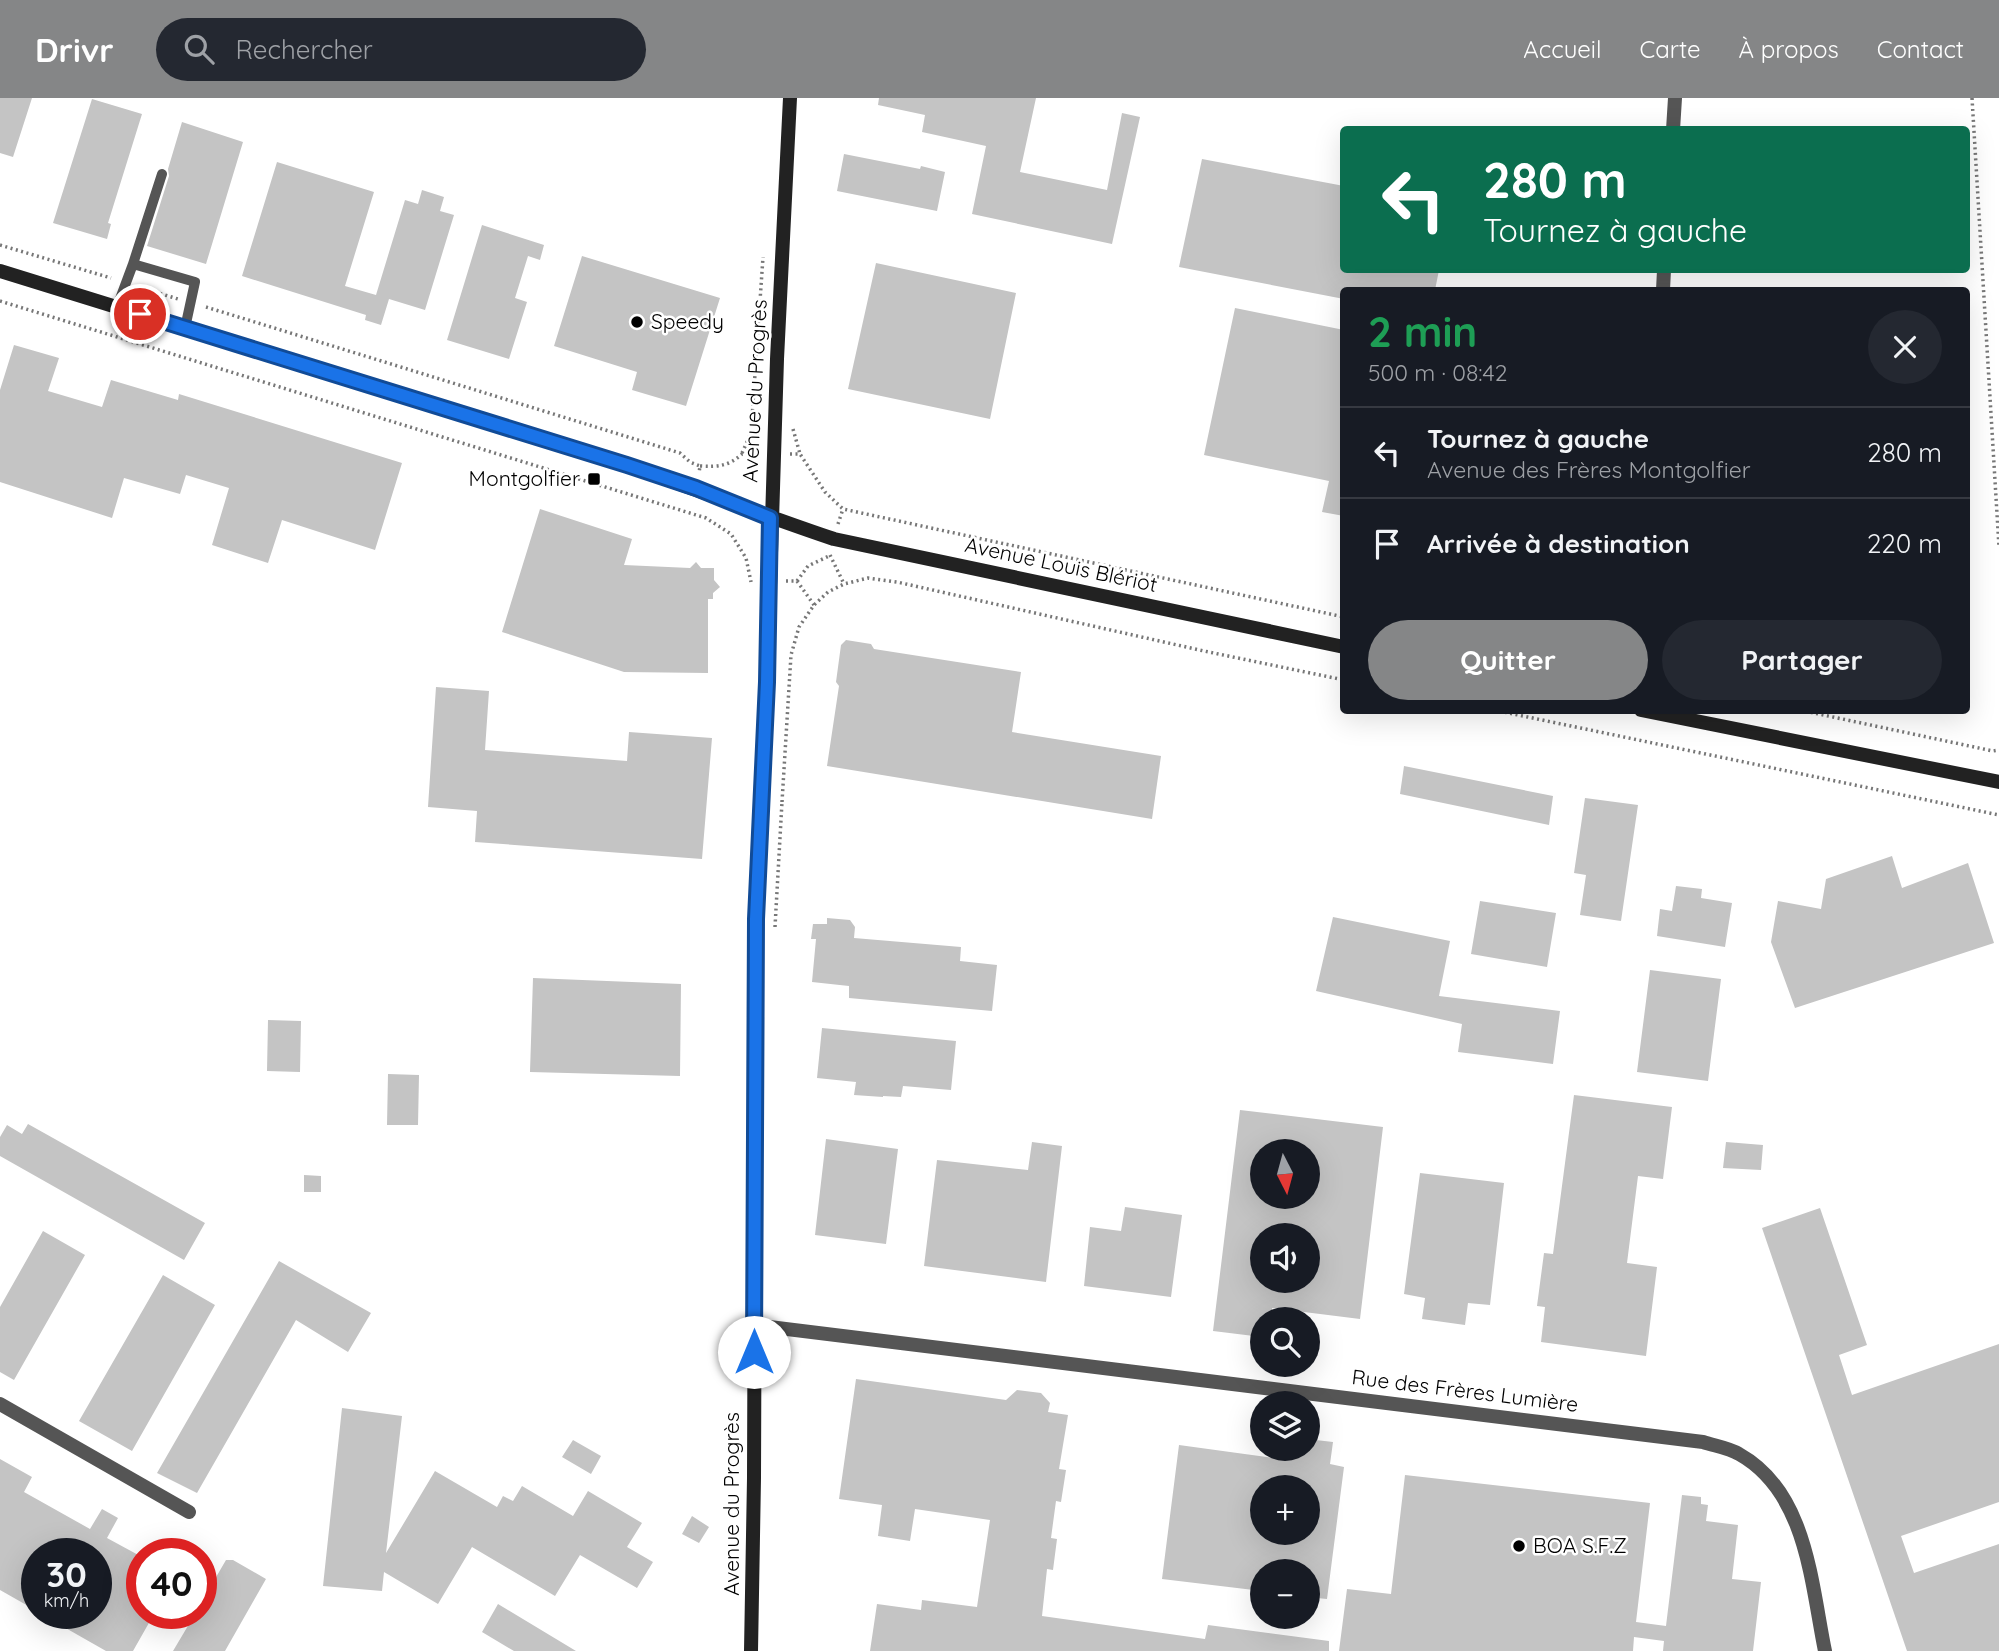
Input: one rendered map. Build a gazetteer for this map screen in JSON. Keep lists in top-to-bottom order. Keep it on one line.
{"streets":{"street":["Avenue du Progrès","Avenue Louis Blériot","Rue des Frères Lumière"]},"crossings":[["Avenue du Progrès","Avenue Louis Blériot"],["Avenue du Progrès","Rue des Frères Lumière"]],"places":{"other":["Speedy","BOA S.F.Z"],"transit":["Montgolfier"]},"north":"bottom","page":{"header":"Drivr","search":"Rechercher","nav":["Accueil","Carte","À propos","Contact"],"turn":["280 m","Tournez à gauche"],"heading":["2 min","500 m · 08:42"],"list":[{"name":"Tournez à gauche","note":"Avenue des Frères Montgolfier","value":"280 m"},{"name":"Arrivée à destination","value":"220 m"}],"buttons":["Quitter","Partager"],"map_buttons":["+","−"],"speed":"30 km/h","limit":"40"}}
